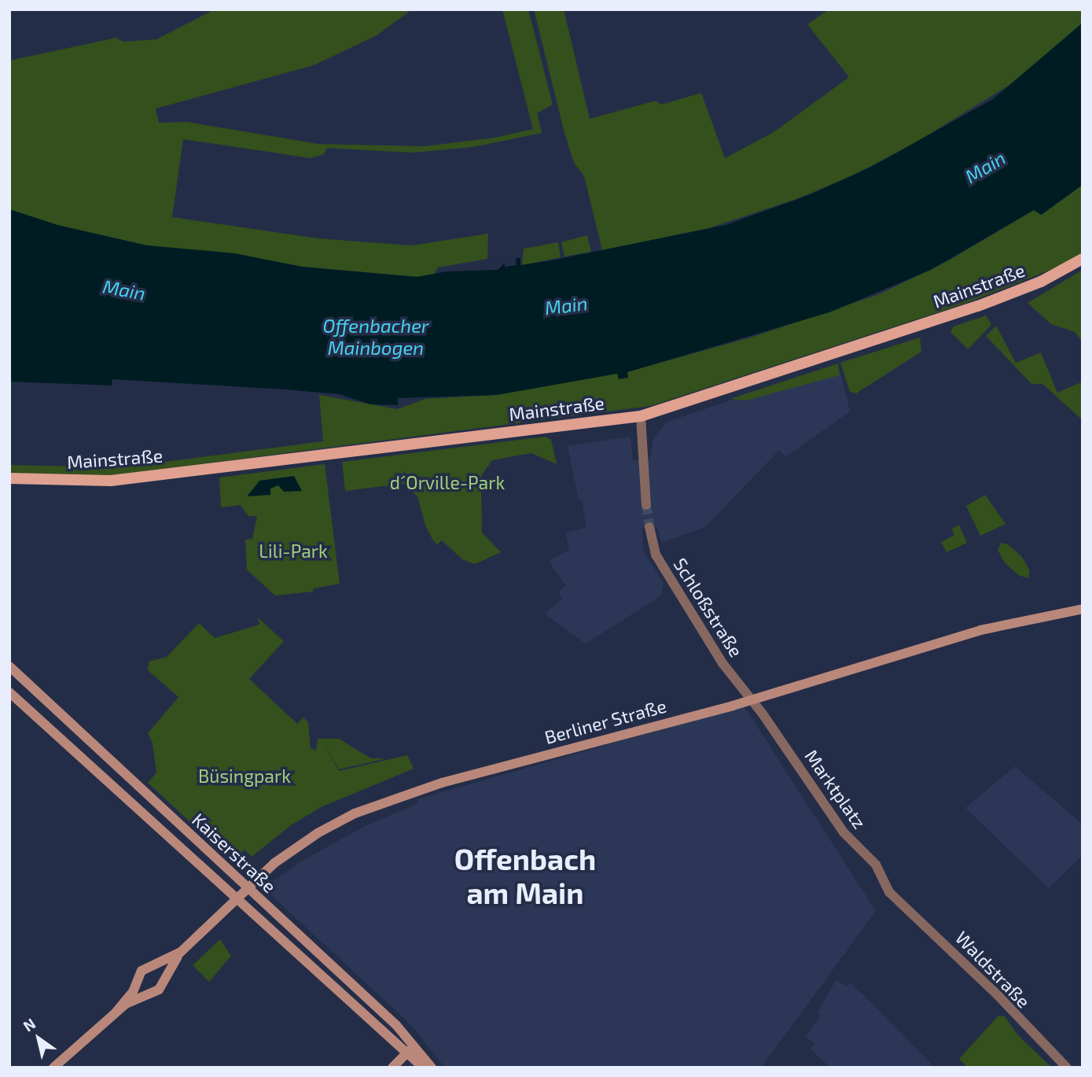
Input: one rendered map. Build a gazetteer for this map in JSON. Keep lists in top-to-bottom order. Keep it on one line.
{"streets":{"main road":["Mainstraße","Berliner Straße","Kaiserstraße"],"street":["Schloßstraße","Marktplatz","Waldstraße"]},"crossings":[["Schloßstraße","Berliner Straße"],["Schloßstraße","Marktplatz"],["Berliner Straße","Marktplatz"],["Berliner Straße","Kaiserstraße"],["Marktplatz","Waldstraße"]],"districts":["Offenbach am Main"],"water":["Main","Offenbacher Mainbogen"],"parks":["d´Orville-Park","Lili-Park","Büsingpark"],"north":"top left"}
